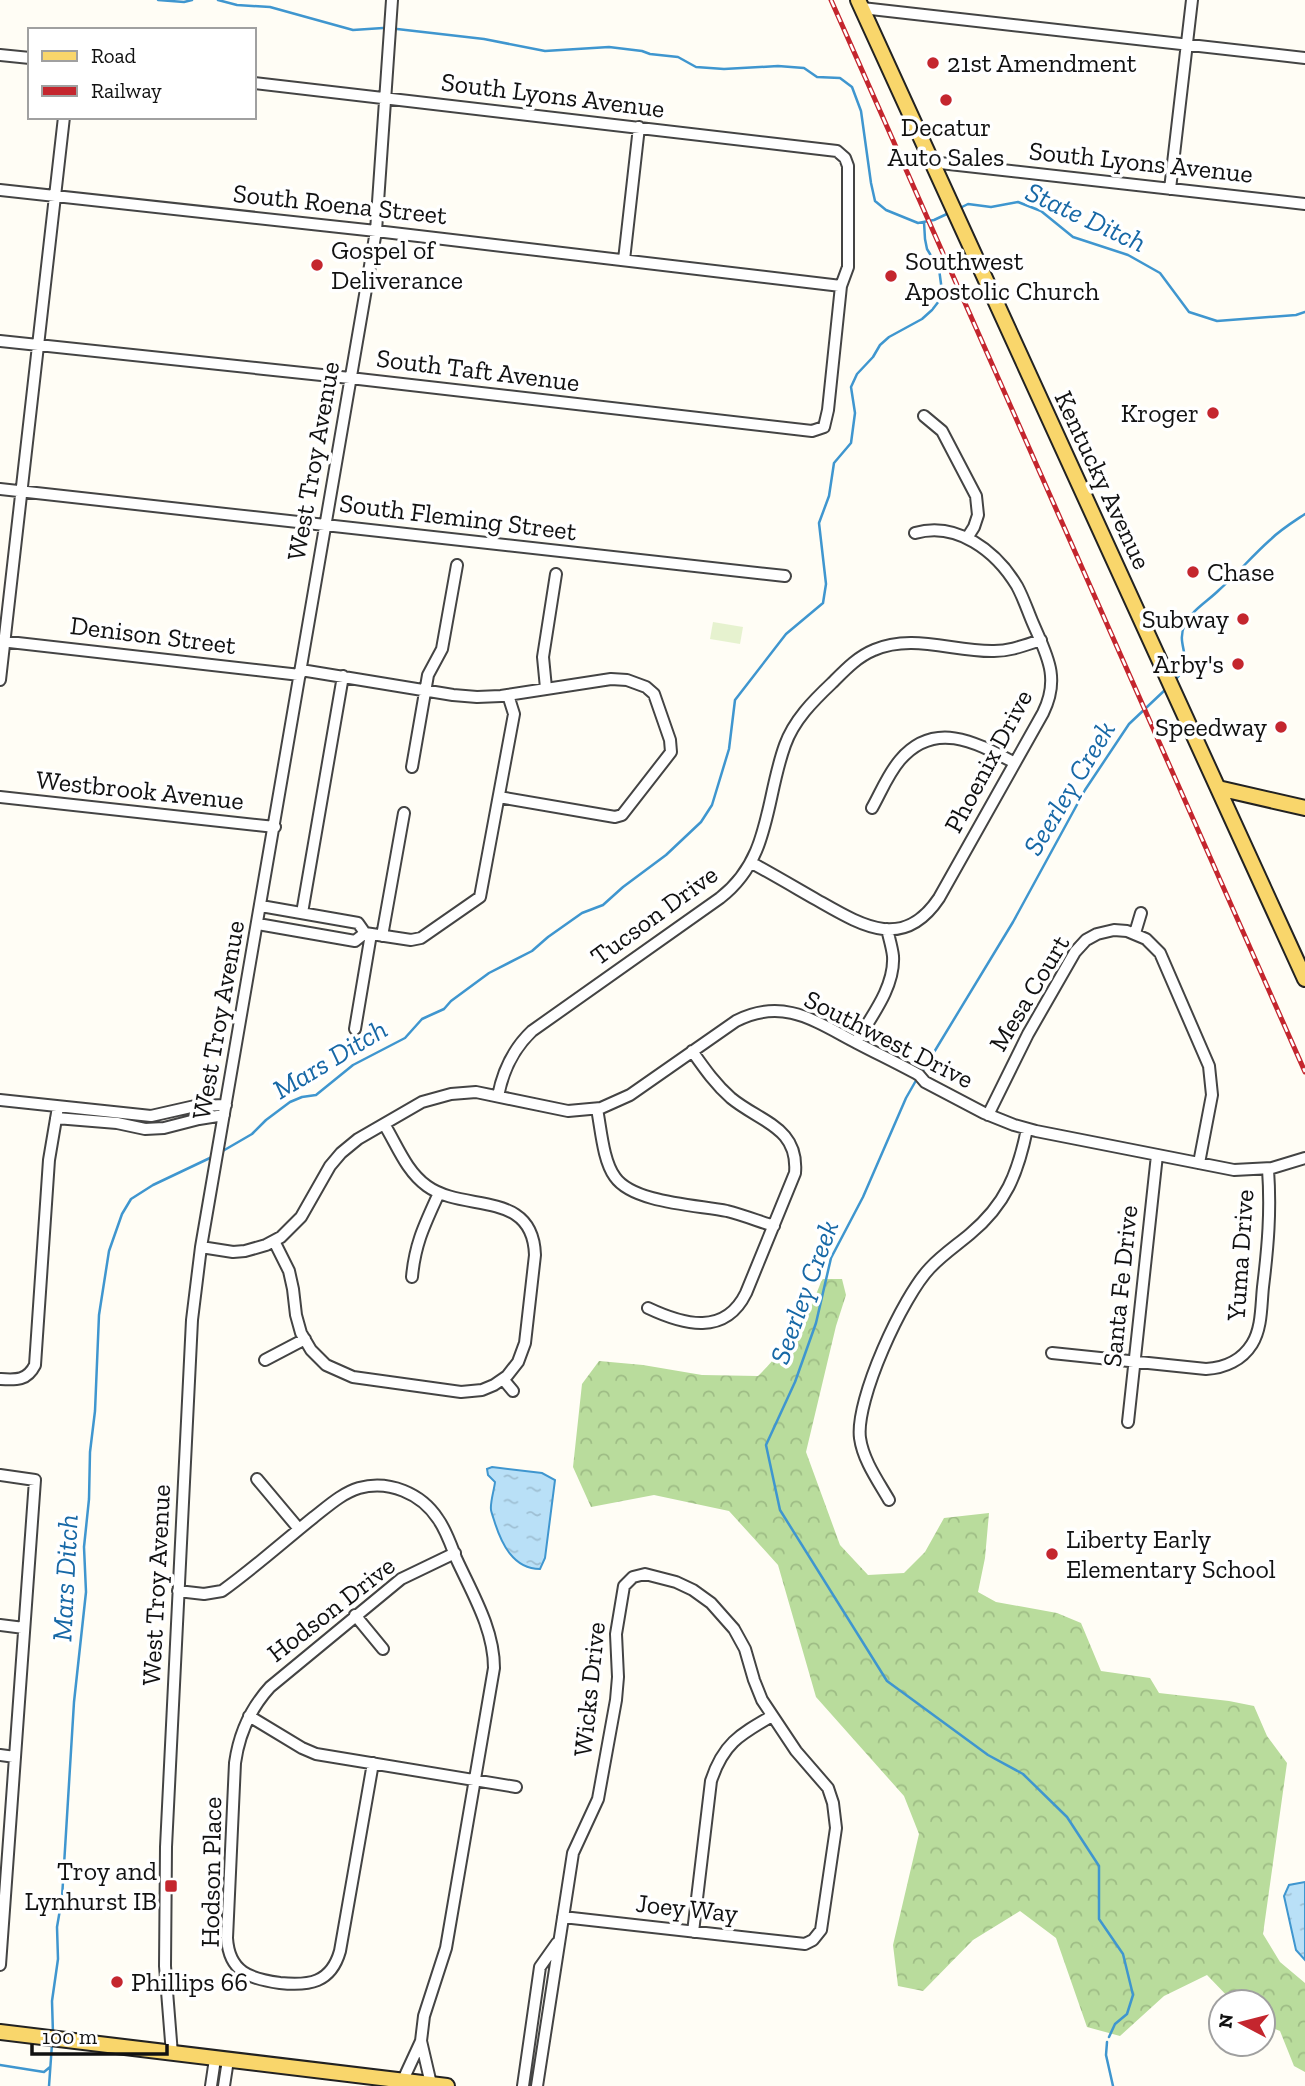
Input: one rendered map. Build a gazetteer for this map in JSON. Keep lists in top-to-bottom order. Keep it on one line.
{"streets":{"main road":["Kentucky Avenue"],"street":["South Lyons Avenue","South Roena Street","South Taft Avenue","West Troy Avenue","South Fleming Street","Denison Street","Phoenix Drive","Westbrook Avenue","Tucson Drive","Mesa Court","Southwest Drive","Yuma Drive","Santa Fe Drive","Hodson Drive","Wicks Drive","Hodson Place","Joey Way"]},"crossings":[["South Lyons Avenue","South Roena Street"],["South Lyons Avenue","South Taft Avenue"],["South Lyons Avenue","West Troy Avenue"],["South Lyons Avenue","Kentucky Avenue"],["South Roena Street","South Taft Avenue"],["South Roena Street","West Troy Avenue"],["South Taft Avenue","West Troy Avenue"],["West Troy Avenue","South Fleming Street"],["West Troy Avenue","Denison Street"],["West Troy Avenue","Westbrook Avenue"],["West Troy Avenue","Southwest Drive"],["Phoenix Drive","Tucson Drive"],["Tucson Drive","Southwest Drive"],["Mesa Court","Southwest Drive"],["Southwest Drive","Yuma Drive"],["Southwest Drive","Santa Fe Drive"],["Yuma Drive","Santa Fe Drive"],["Hodson Drive","Hodson Place"],["Wicks Drive","Joey Way"]],"water":["State Ditch","Seerley Creek","Mars Ditch"],"places":{"other":["21st Amendment","Decatur Auto Sales","Gospel of Deliverance","Southwest Apostolic Church","Kroger","Chase","Subway","Arby's","Speedway","Liberty Early Elementary School","Phillips 66"],"transit":["Troy and Lynhurst IB"]},"legend":["Road","Railway"],"scale_bar":"100 m","north":"left"}
